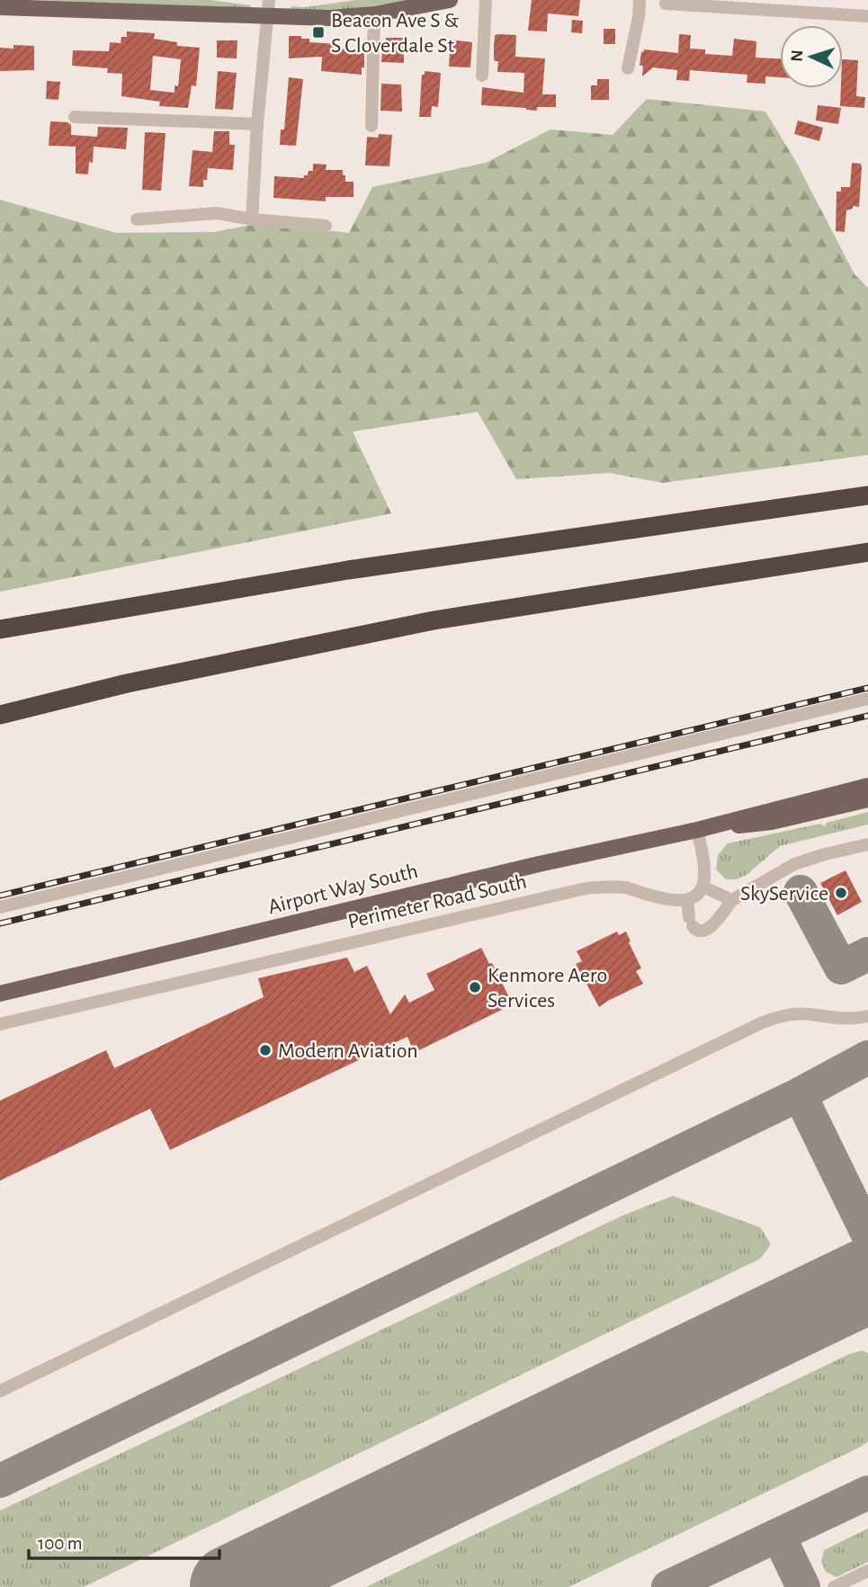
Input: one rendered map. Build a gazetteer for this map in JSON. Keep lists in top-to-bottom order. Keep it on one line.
{"streets":{"main road":["Airport Way South"],"street":["Perimeter Road South"]},"places":{"transit":["Beacon Ave S & S Cloverdale St"],"other":["SkyService","Kenmore Aero Services","Modern Aviation"]},"scale_bar":"100 m","north":"left"}
